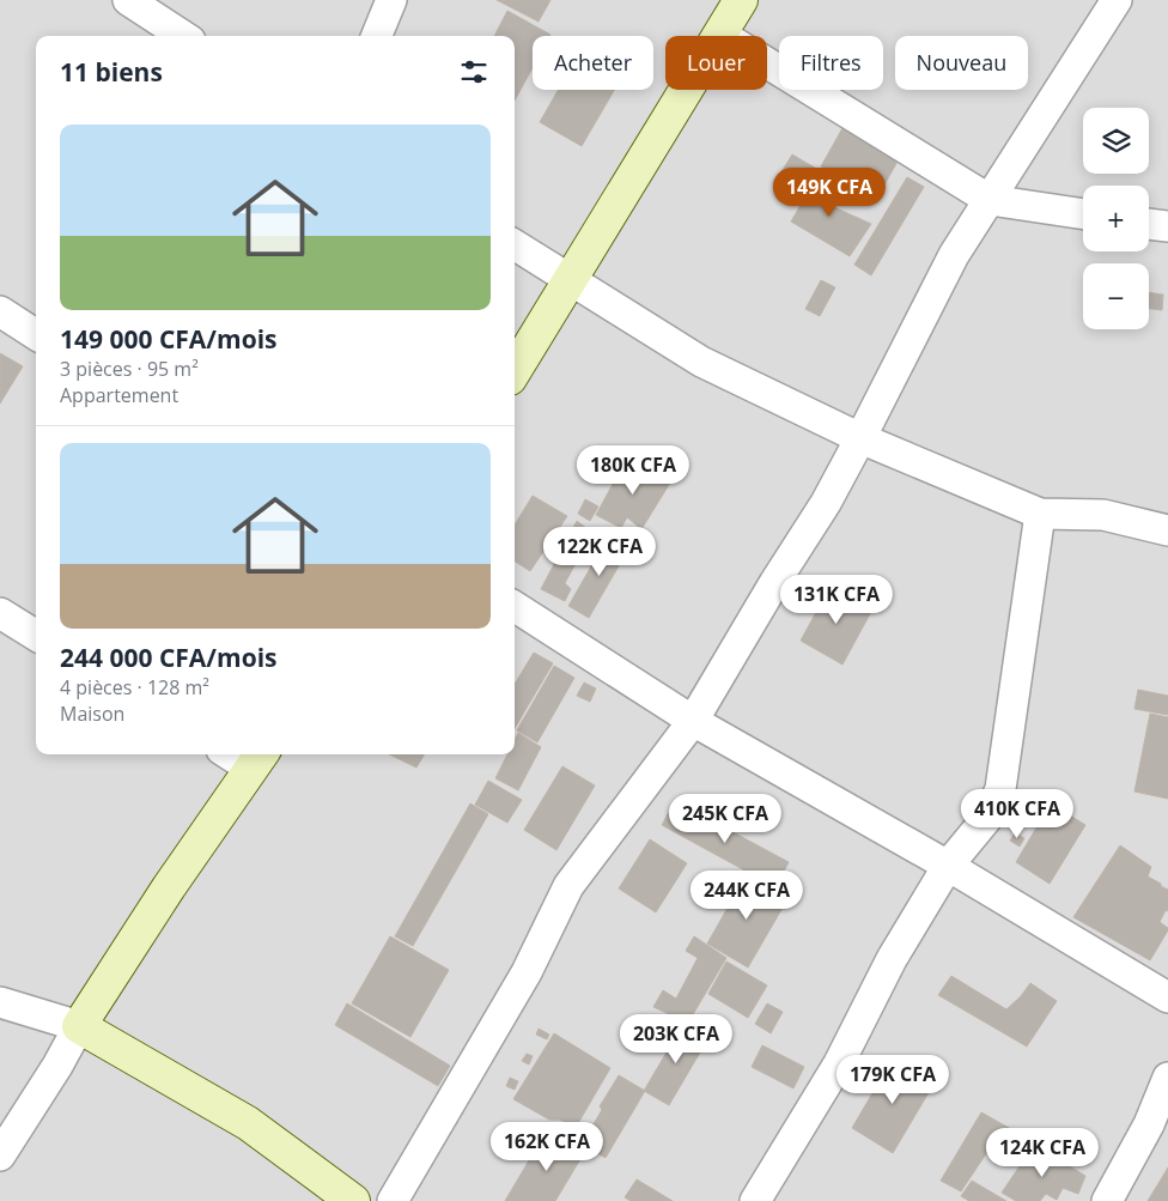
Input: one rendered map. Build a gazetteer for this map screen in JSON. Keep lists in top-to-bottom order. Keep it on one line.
{"page":{"chip":["Acheter","Louer","Filtres","Nouveau"],"heading":"11 biens","map_buttons":["+","−"],"list":[{"name":"149 000 CFA/mois","note":"3 pièces · 95 m² · Appartement"},{"name":"244 000 CFA/mois","note":"4 pièces · 128 m² · Maison"}],"price":["149K CFA","180K CFA","122K CFA","131K CFA","410K CFA","245K CFA","244K CFA","203K CFA","179K CFA","162K CFA","124K CFA"]}}
